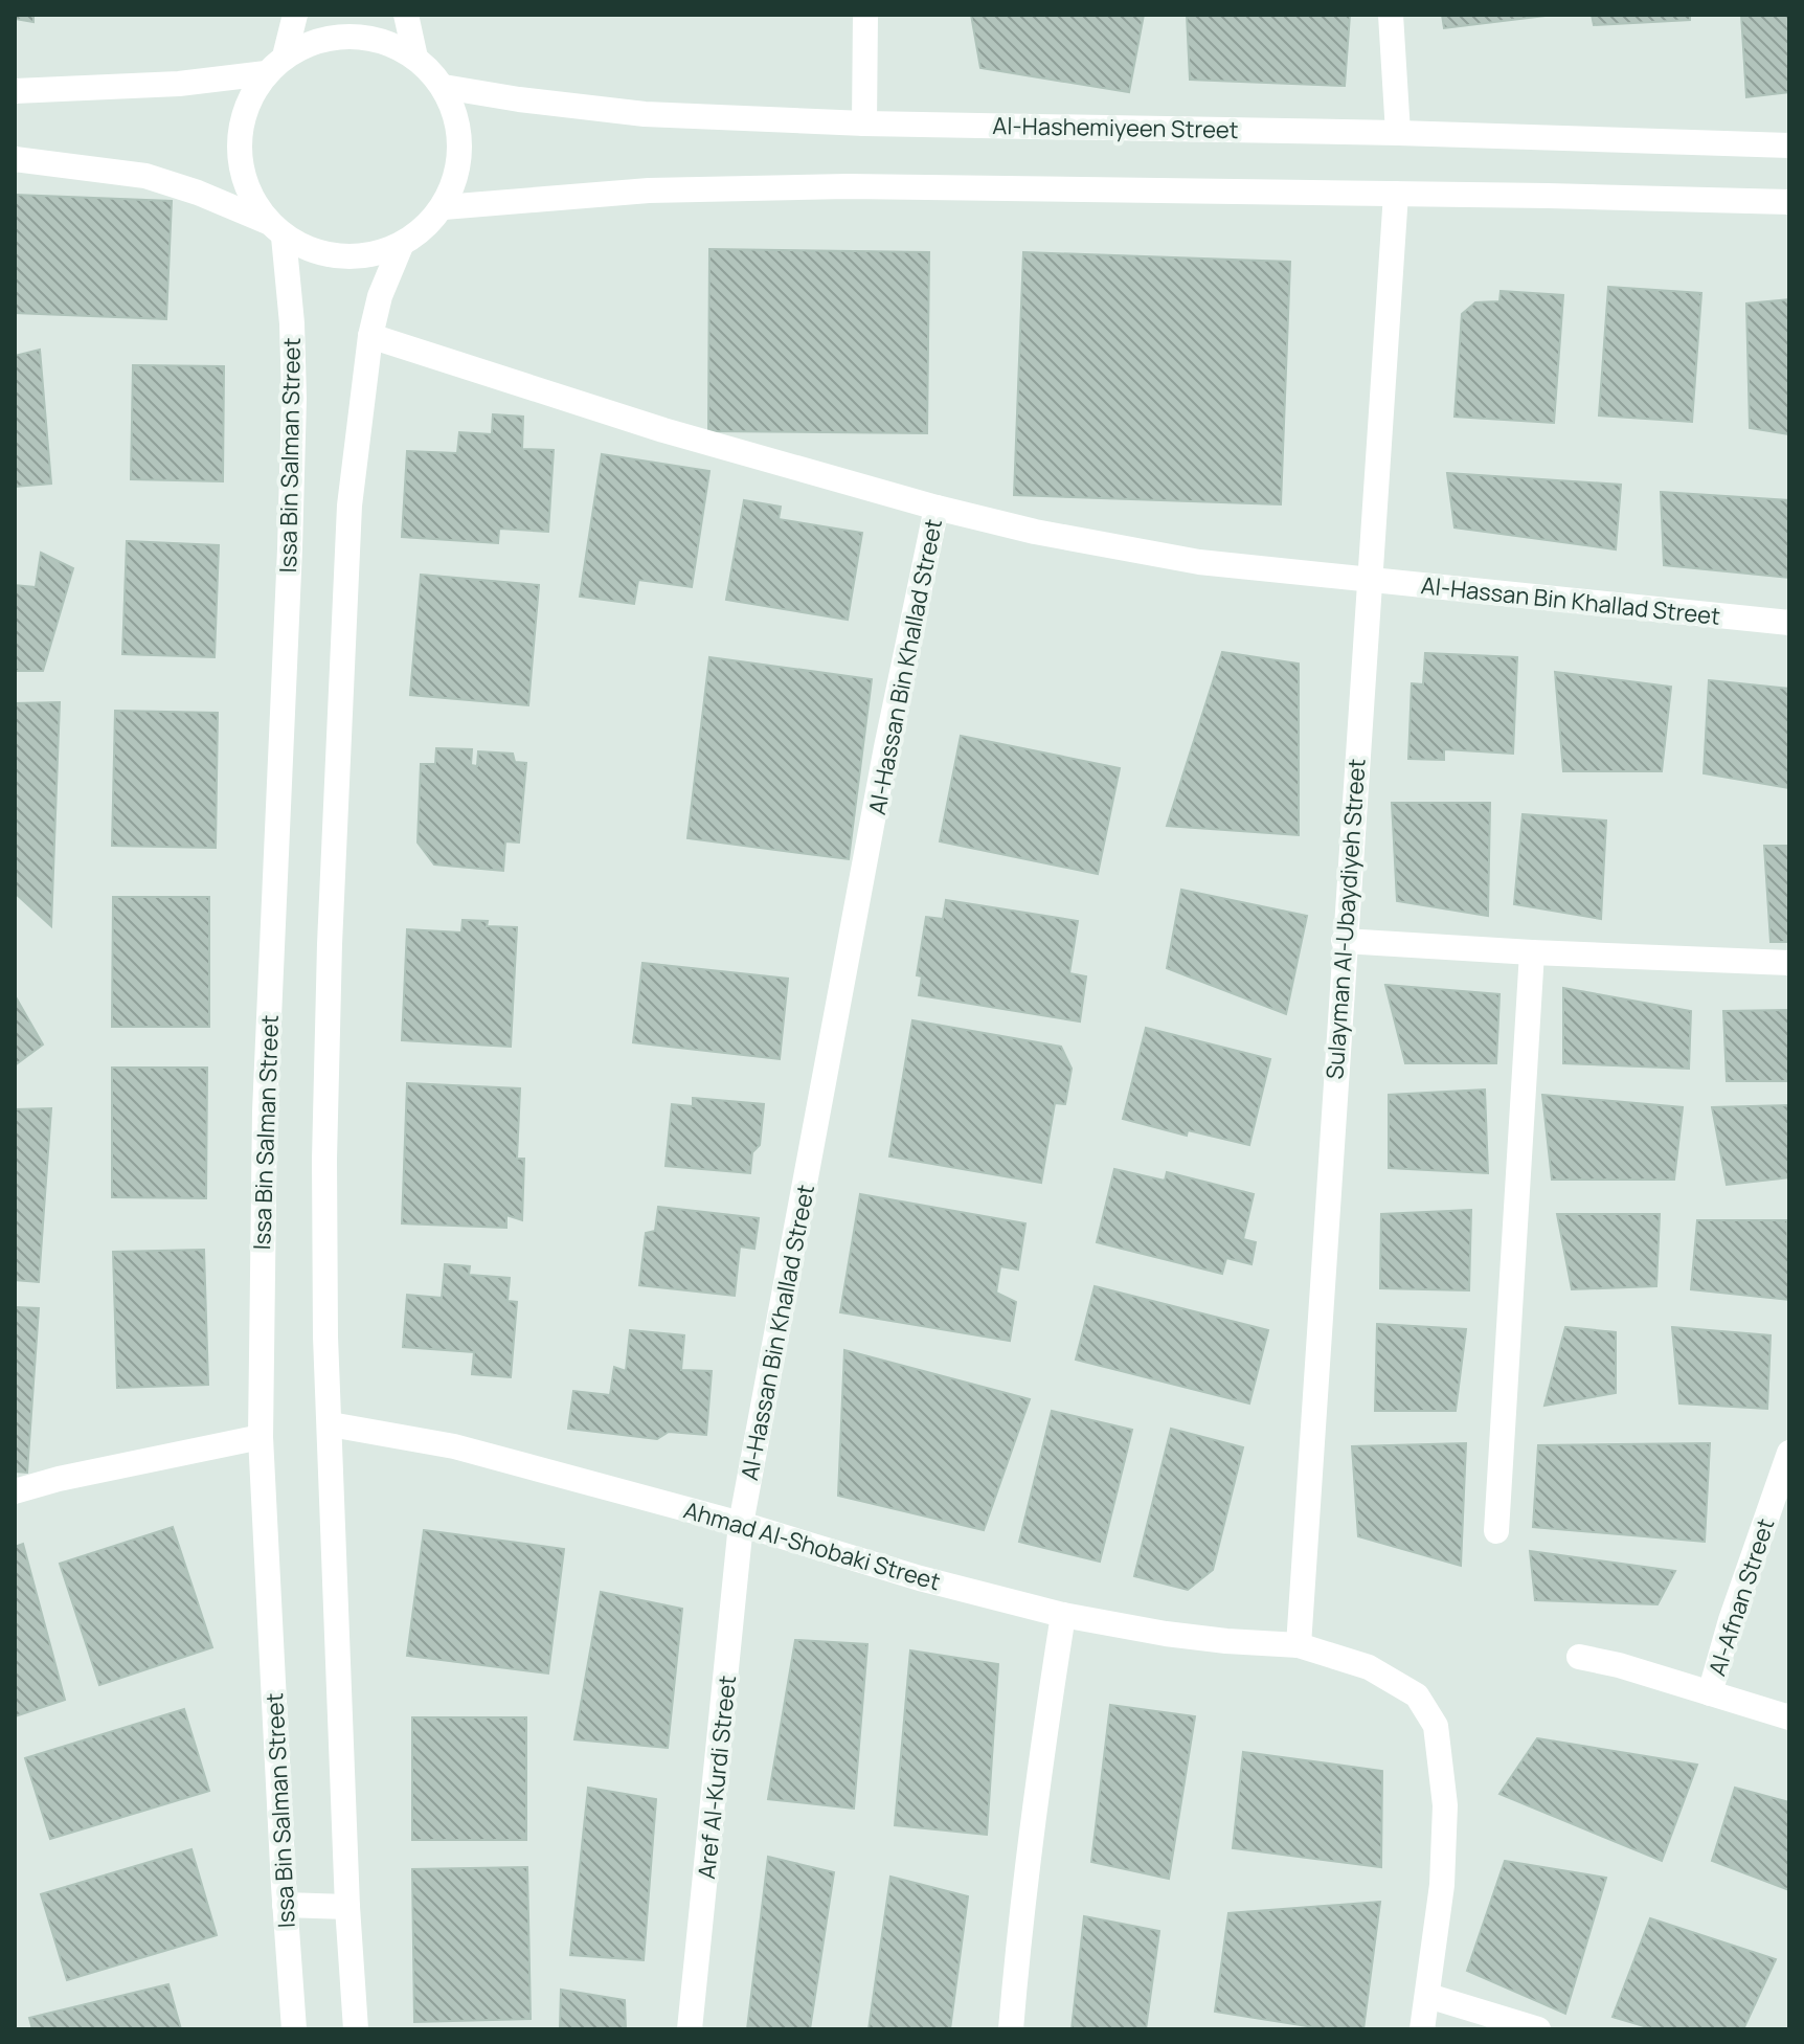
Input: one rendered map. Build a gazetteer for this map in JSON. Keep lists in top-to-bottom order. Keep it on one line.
{"streets":{"street":["Al-Hashemiyeen Street","Issa Bin Salman Street","Al-Hassan Bin Khallad Street","Sulayman Al-Ubaydiyeh Street","Ahmad Al-Shobaki Street","Al-Afnan Street","Aref Al-Kurdi Street"]},"crossings":[["Al-Hashemiyeen Street","Issa Bin Salman Street"],["Al-Hassan Bin Khallad Street","Sulayman Al-Ubaydiyeh Street"],["Al-Hassan Bin Khallad Street","Ahmad Al-Shobaki Street"],["Al-Hassan Bin Khallad Street","Aref Al-Kurdi Street"],["Sulayman Al-Ubaydiyeh Street","Ahmad Al-Shobaki Street"],["Ahmad Al-Shobaki Street","Aref Al-Kurdi Street"]]}
